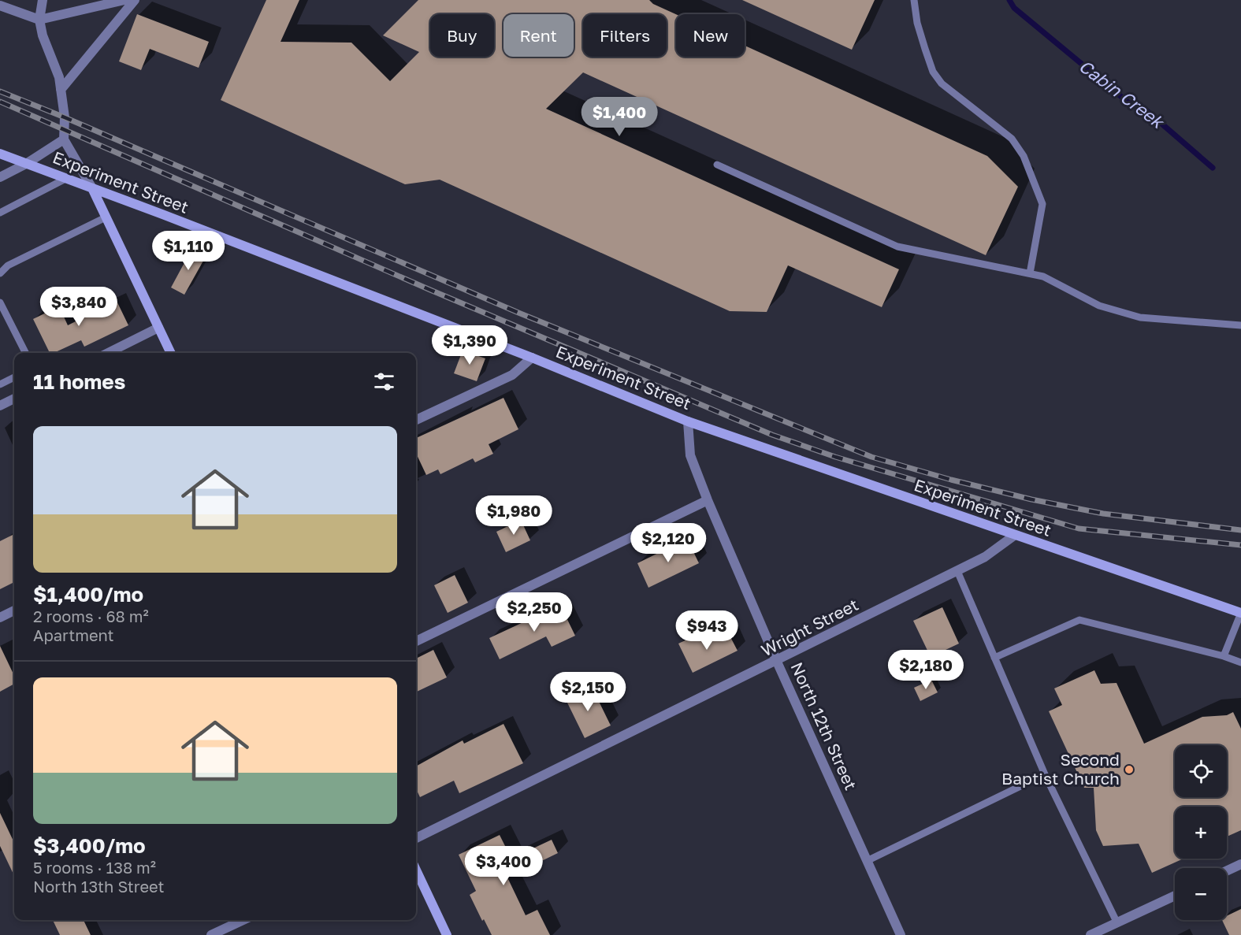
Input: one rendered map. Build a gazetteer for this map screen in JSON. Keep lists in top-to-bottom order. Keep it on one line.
{"streets":{"main road":["Experiment Street"],"street":["Wright Street","North 12th Street"]},"crossings":[["Experiment Street","Wright Street"],["Experiment Street","North 12th Street"],["Wright Street","North 12th Street"]],"water":["Cabin Creek"],"places":["Second Baptist Church"],"page":{"chip":["Buy","Rent","Filters","New"],"price":["$1,400","$1,110","$3,840","$1,390","$1,980","$2,120","$2,250","$943","$2,180","$2,150","$3,400"],"heading":"11 homes","list":[{"name":"$1,400/mo","note":"2 rooms · 68 m² · Apartment"},{"name":"$3,400/mo","note":"5 rooms · 138 m² · North 13th Street"}],"map_buttons":["+","−"]}}
